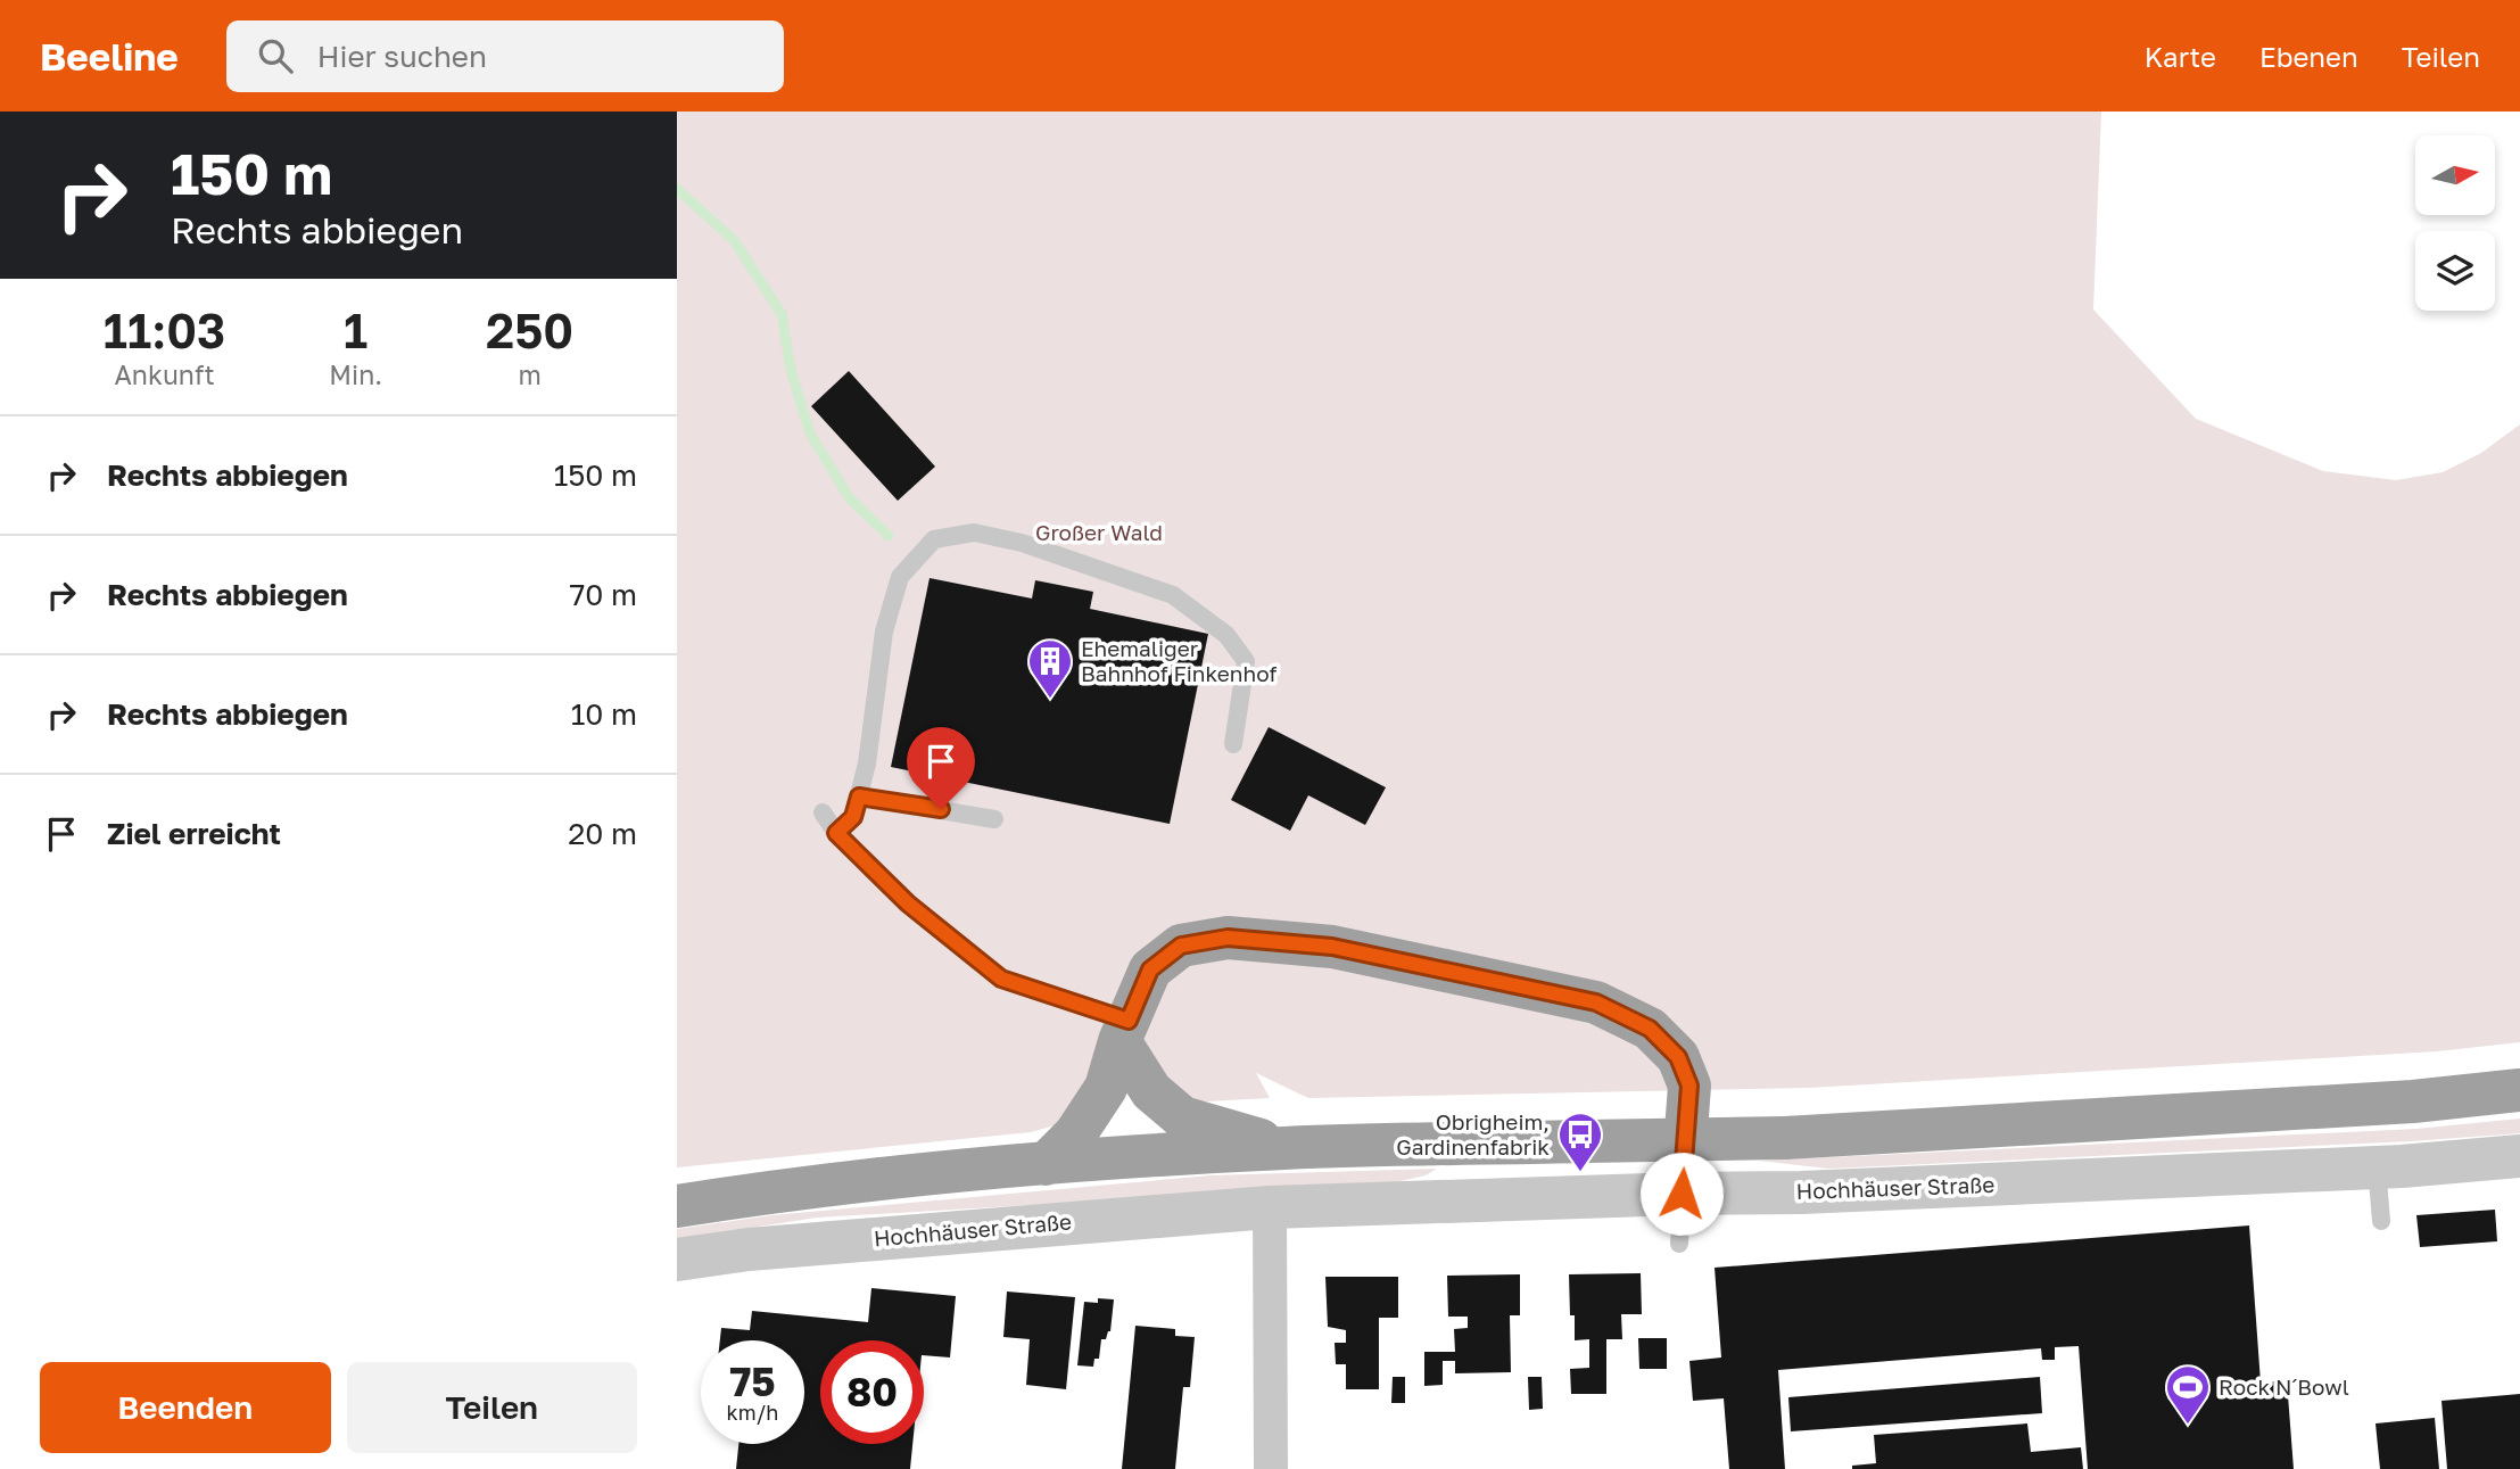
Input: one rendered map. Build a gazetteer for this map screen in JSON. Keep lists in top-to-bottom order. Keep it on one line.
{"streets":{"street":["Hochhäuser Straße"]},"parks":["Großer Wald"],"places":{"building":["Ehemaliger Bahnhof Finkenhof"],"bus stop":["Obrigheim, Gardinenfabrik"],"sports":["Rock N´Bowl"]},"north":"right","page":{"header":"Beeline","search":"Hier suchen","nav":["Karte","Ebenen","Teilen"],"turn":["150 m","Rechts abbiegen"],"eta":["11:03","Ankunft","1","Min.","250","m"],"list":[{"name":"Rechts abbiegen","value":"150 m"},{"name":"Rechts abbiegen","value":"70 m"},{"name":"Rechts abbiegen","value":"10 m"},{"name":"Ziel erreicht","value":"20 m"}],"speed":"75 km/h","limit":"80","buttons":["Beenden","Teilen"]}}
